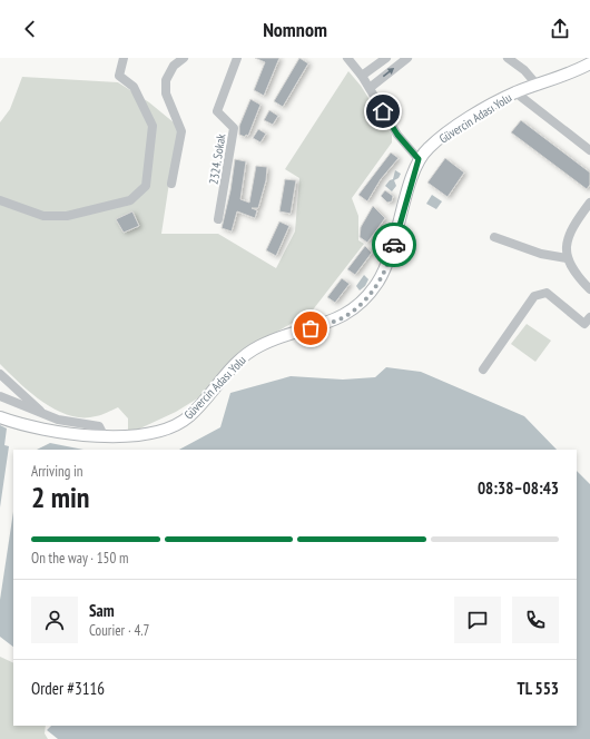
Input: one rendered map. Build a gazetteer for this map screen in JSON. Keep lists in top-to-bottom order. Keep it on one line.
{"streets":{"main road":["Güvercin Adası Yolu"],"street":["2324. Sokak"]},"page":{"header":"Nomnom","heading":["2 min","Arriving in","08:38–08:43"],"panel":["Sam","Courier · 4.7","Order #3116","TL 553"],"bar":"On the way · 150 m"}}
